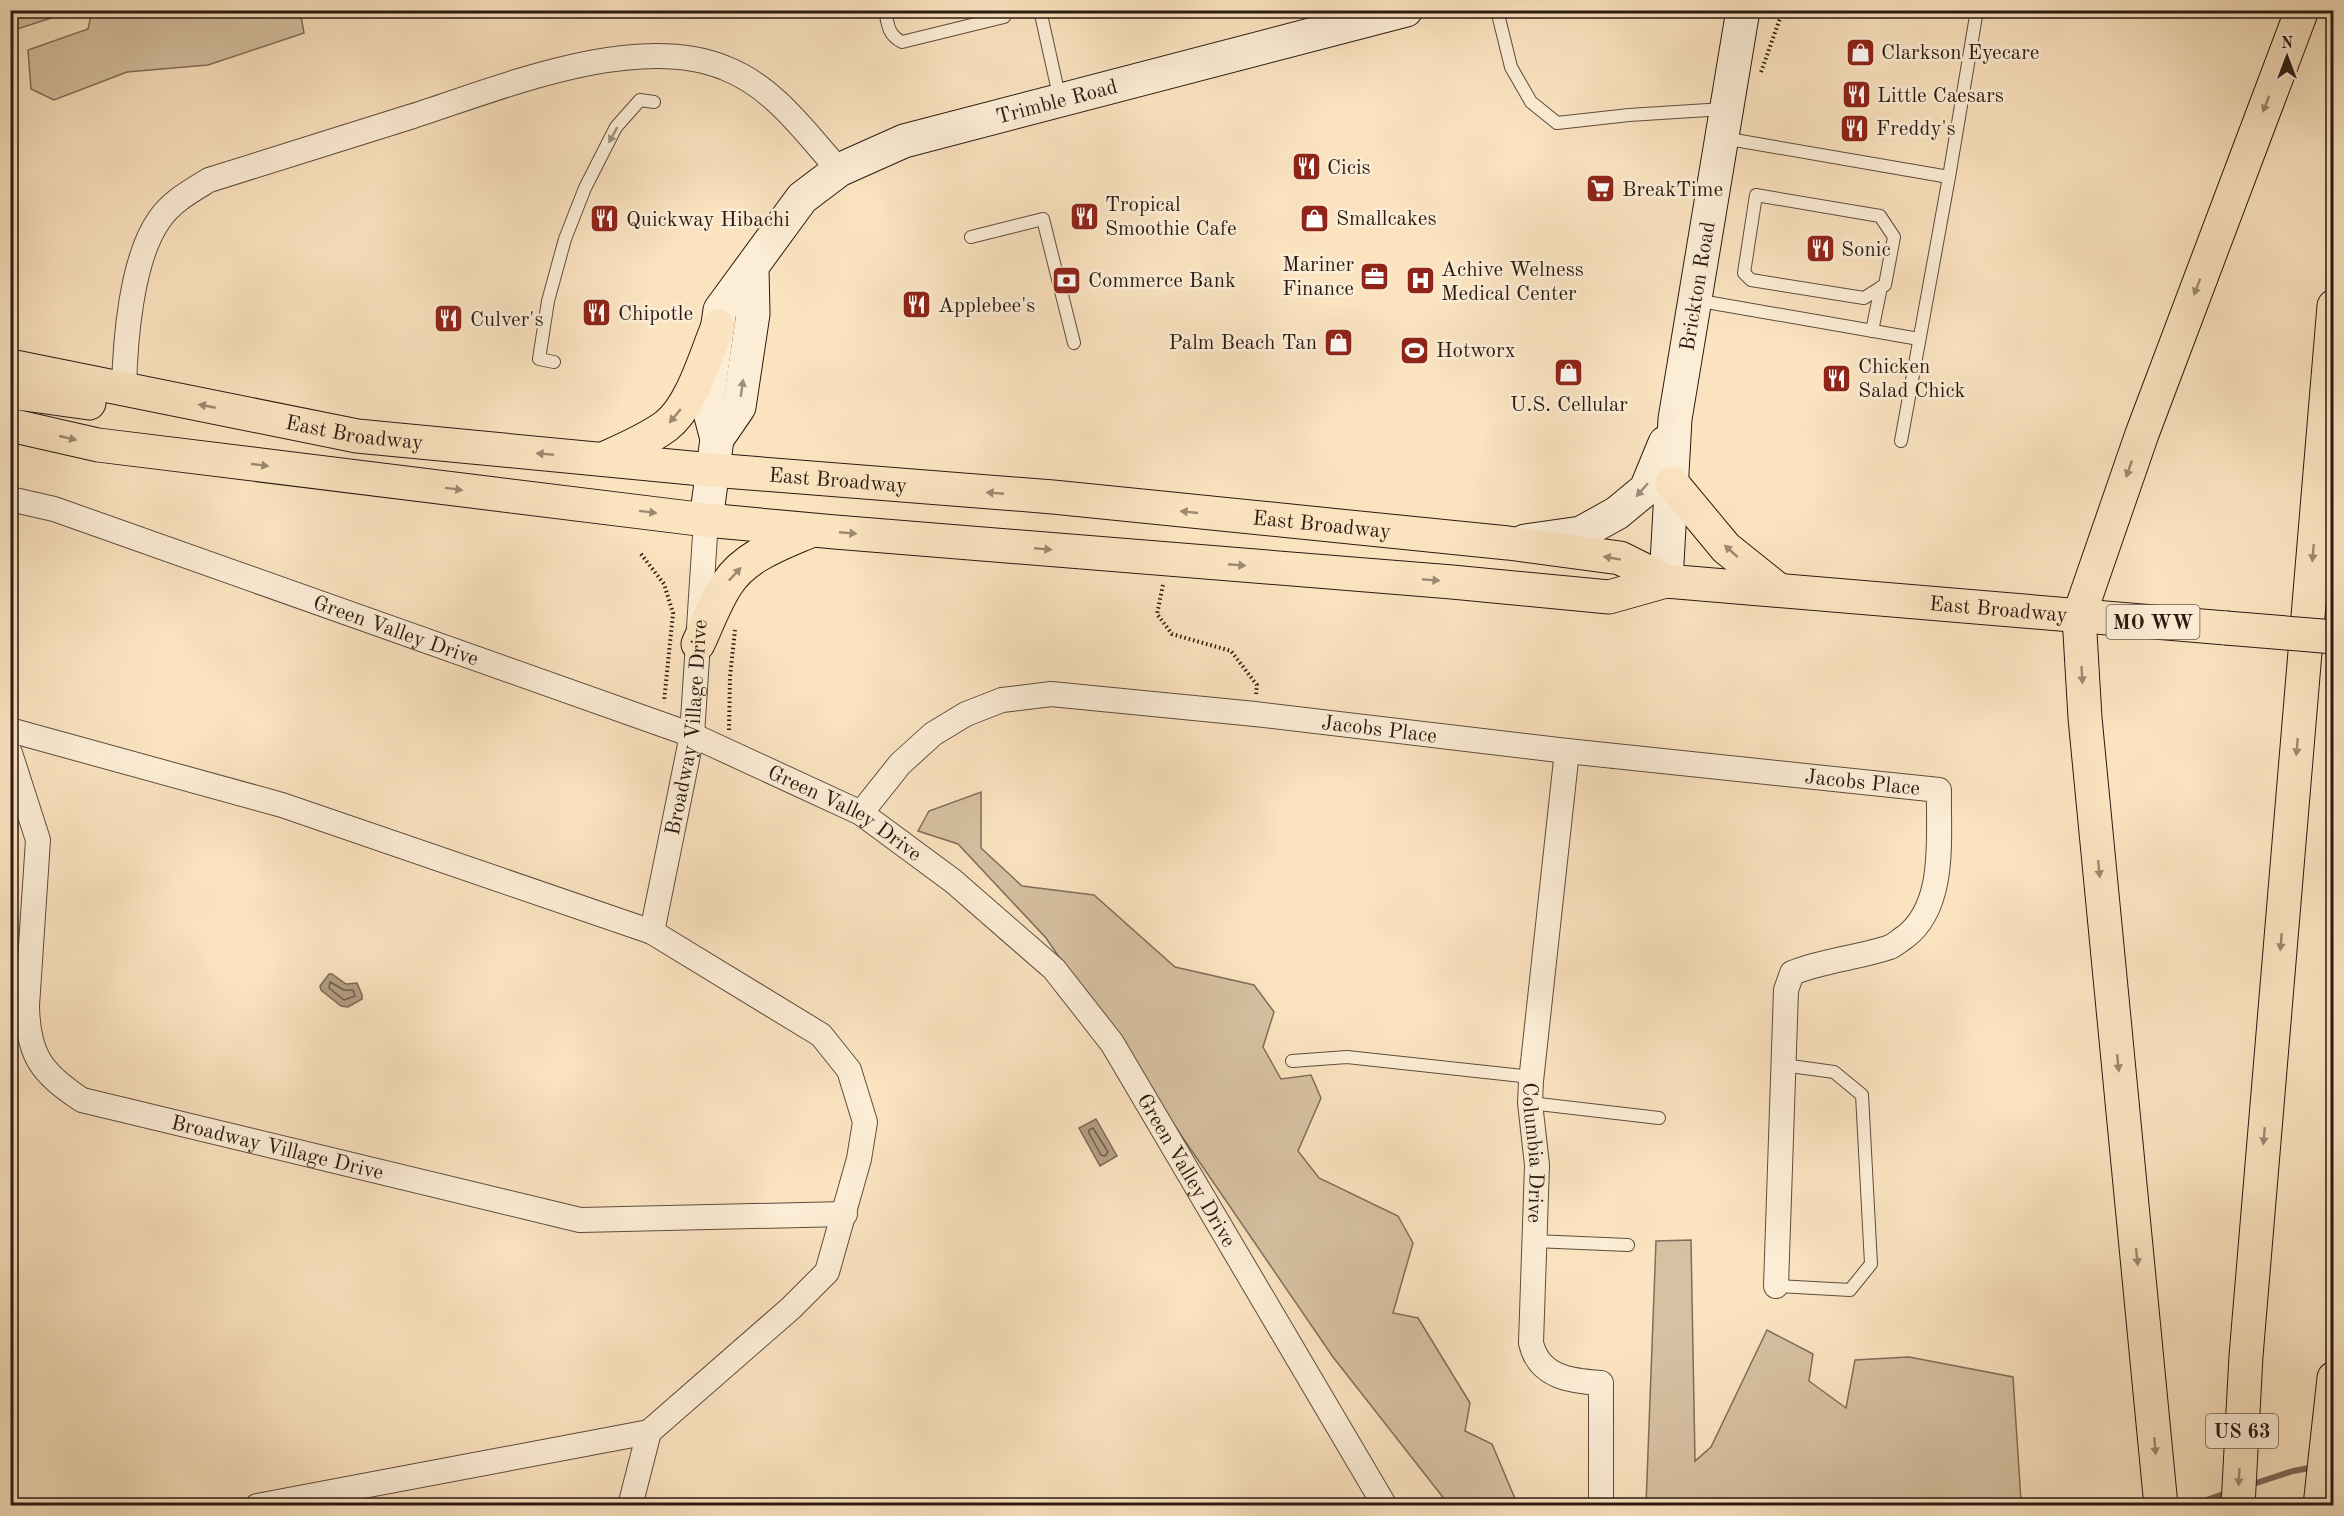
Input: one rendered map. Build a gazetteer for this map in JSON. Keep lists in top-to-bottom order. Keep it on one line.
{"streets":{"main road":["East Broadway","MO WW","US 63"],"street":["Trimble Road","Brickton Road","Green Valley Drive","Broadway Village Drive","Jacobs Place","Columbia Drive"]},"crossings":[["Trimble Road","East Broadway"],["Trimble Road","Broadway Village Drive"],["Brickton Road","East Broadway"],["East Broadway","Broadway Village Drive"],["Green Valley Drive","Broadway Village Drive"],["Green Valley Drive","Jacobs Place"],["Jacobs Place","Columbia Drive"]],"places":{"shop":["Clarkson Eyecare","Smallcakes","Palm Beach Tan","U.S. Cellular"],"restaurant":["Little Caesars","Freddy's","Cicis","Tropical Smoothie Cafe","Quickway Hibachi","Sonic","Applebee's","Chipotle","Culver's","Chicken Salad Chick"],"supermarket":["BreakTime"],"office":["Mariner Finance"],"bank":["Commerce Bank"],"hospital":["Achive Welness Medical Center"],"sports":["Hotworx"]},"north":"top"}
